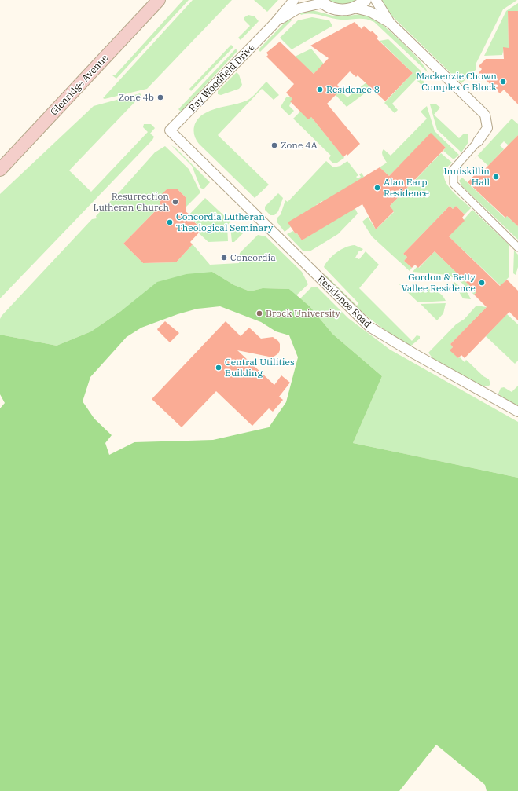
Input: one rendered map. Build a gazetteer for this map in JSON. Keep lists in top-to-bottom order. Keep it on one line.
{"streets":{"main road":["Glenridge Avenue"],"street":["Ray Woodfield Drive","Residence Road"]},"crossings":[["Ray Woodfield Drive","Residence Road"]],"places":["Mackenzie Chown Complex G Block","Residence 8","Zone 4b","Zone 4A","Inniskillin Hall","Alan Earp Residence","Resurrection Lutheran Church","Concordia Lutheran Theological Seminary","Concordia","Gordon & Betty Vallee Residence","Brock University","Central Utilities Building"]}
